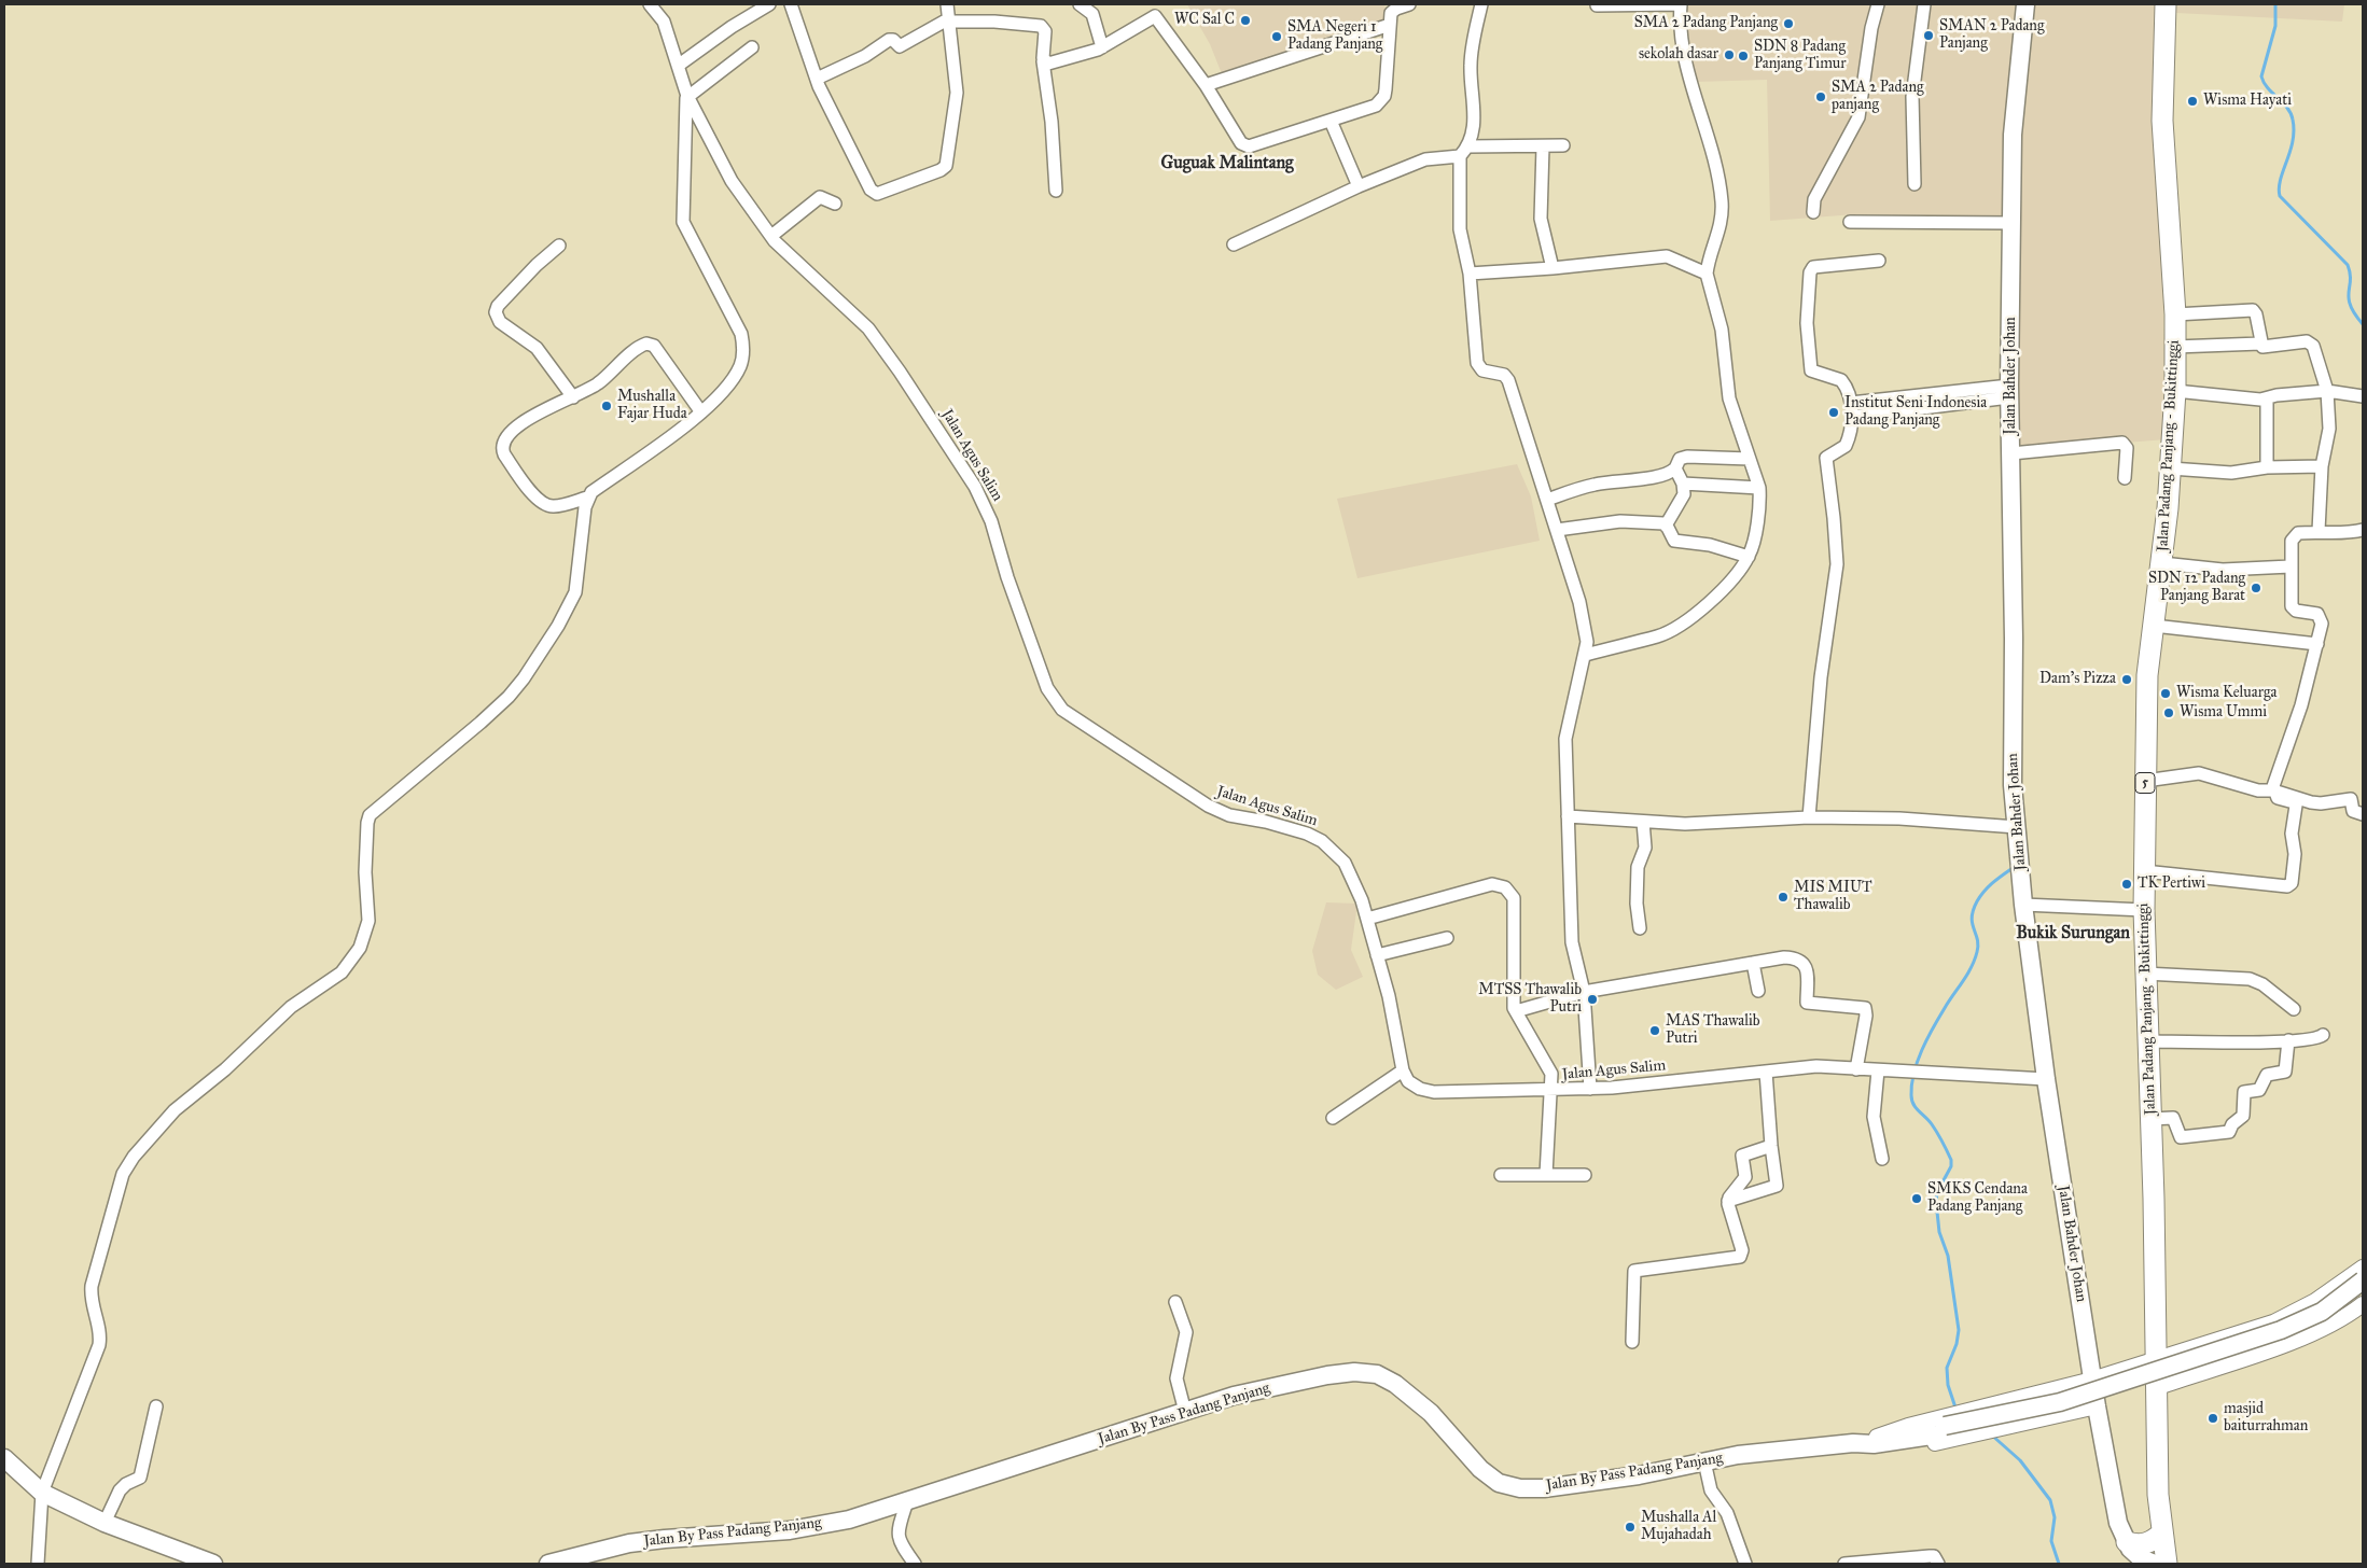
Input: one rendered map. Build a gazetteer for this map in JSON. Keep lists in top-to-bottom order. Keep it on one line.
{"streets":{"highway":["Jalan Padang Panjang - Bukittinggi","5"],"main road":["Jalan Bahder Johan","Jalan By Pass Padang Panjang"],"street":["Jalan Agus Salim"]},"crossings":[["Jalan Bahder Johan","Jalan Agus Salim"]],"districts":["Guguak Malintang","Bukik Surungan"],"places":["WC Sal C","SMA 2 Padang Panjang","SMAN 2 Padang Panjang","SMA Negeri 1 Padang Panjang","sekolah dasar","SDN 8 Padang Panjang Timur","SMA 2 Padang panjang","Wisma Hayati","Mushalla Fajar Huda","Institut Seni Indonesia Padang Panjang","SDN 12 Padang Panjang Barat","Dam's Pizza","Wisma Keluarga","Wisma Ummi","TK Pertiwi","MIS MIUT Thawalib","MTSS Thawalib Putri","MAS Thawalib Putri","SMKS Cendana Padang Panjang","masjid baiturrahman","Mushalla Al Mujahadah"]}
